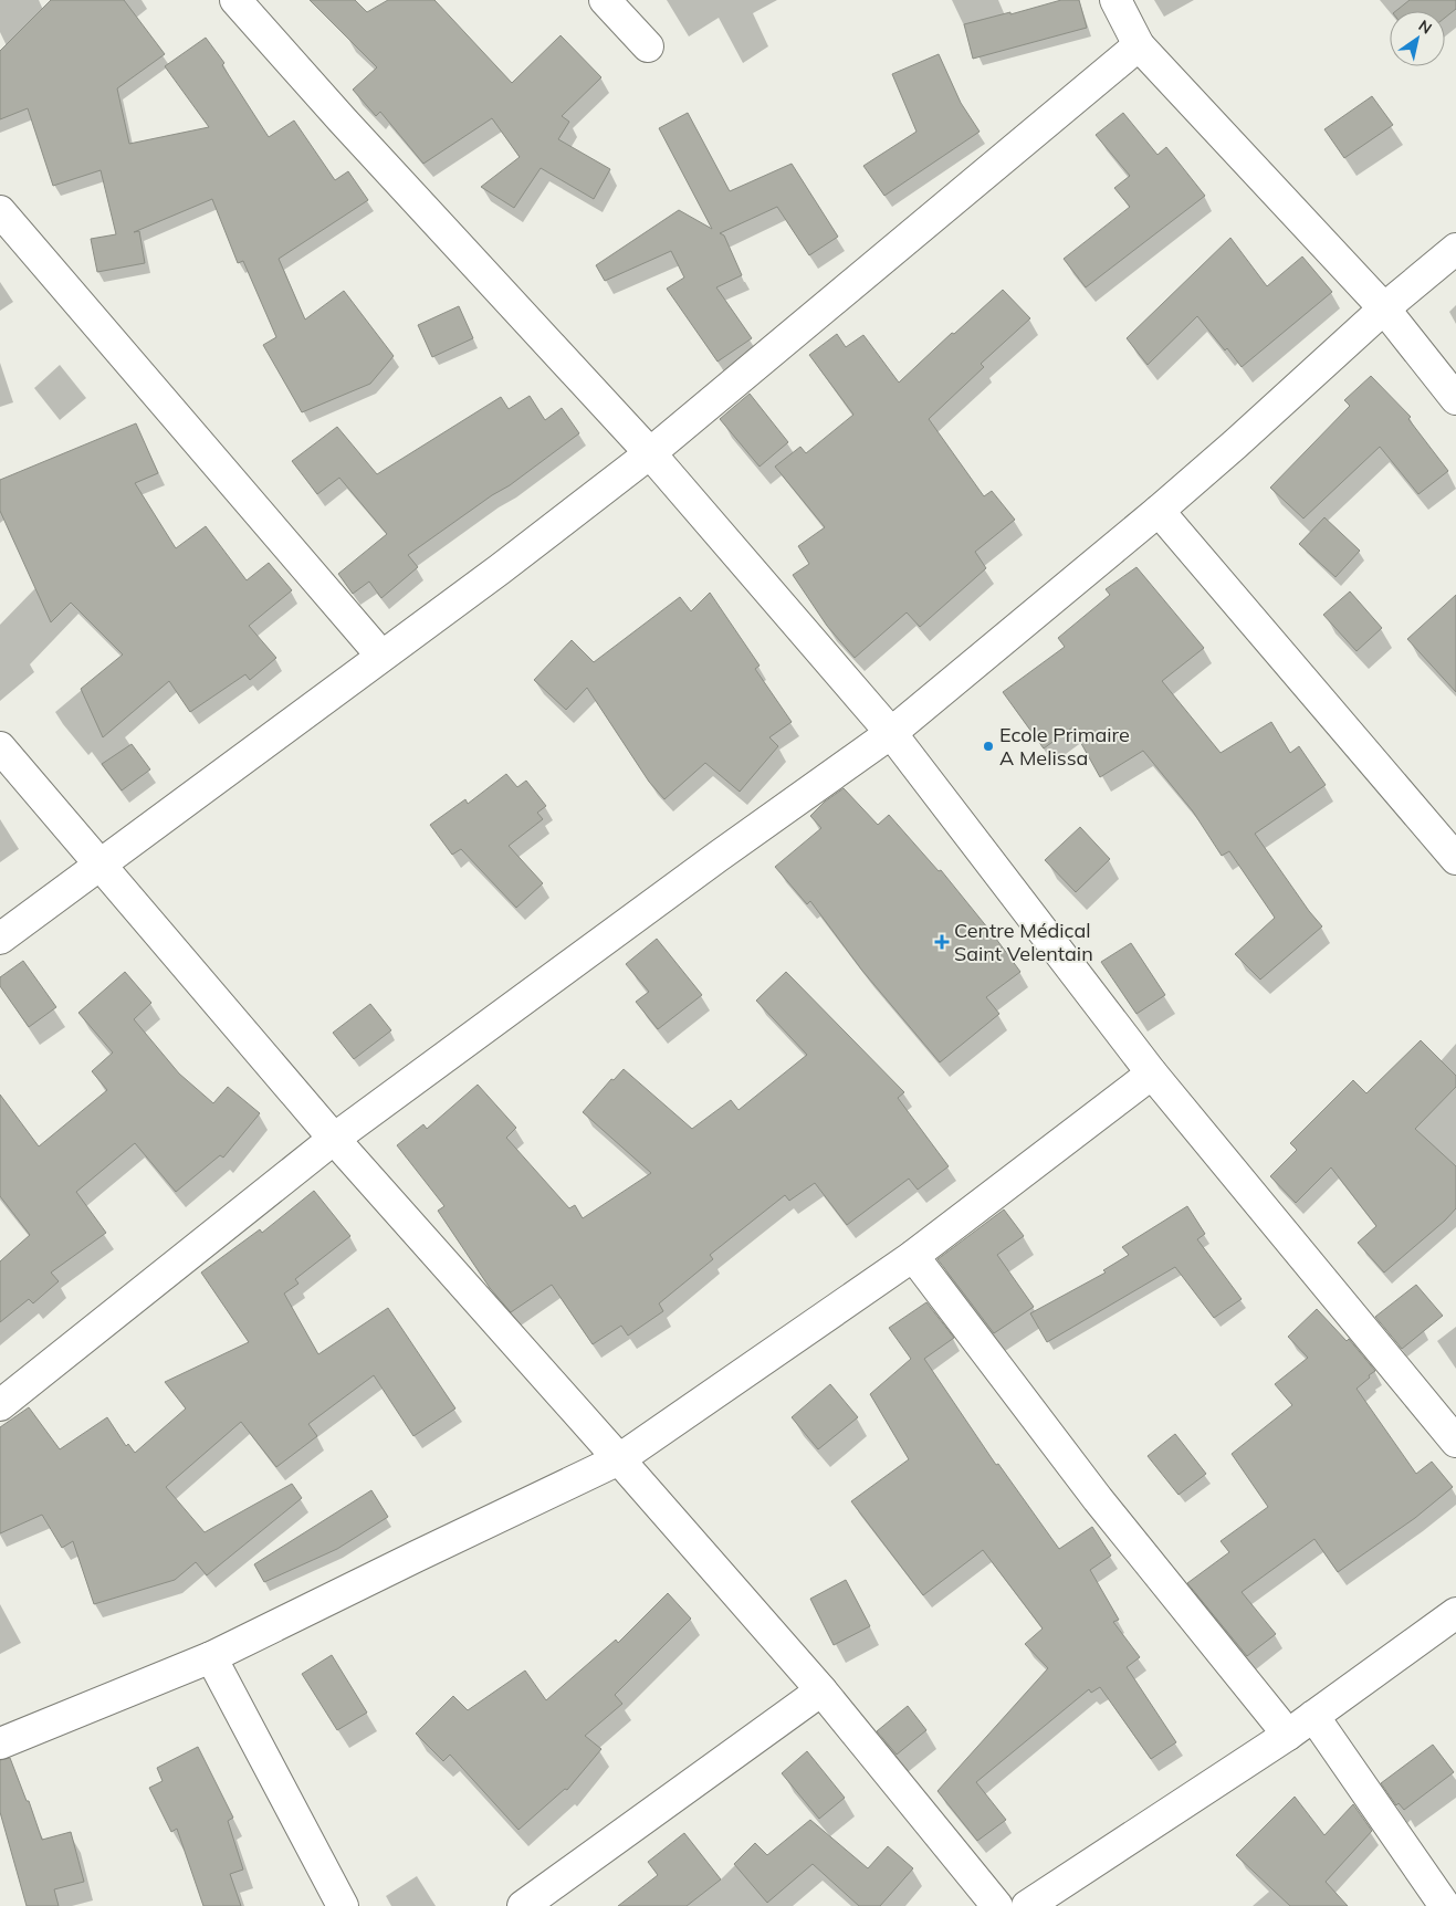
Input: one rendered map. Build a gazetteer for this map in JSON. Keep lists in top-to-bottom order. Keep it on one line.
{"places":{"other":["Ecole Primaire A Melissa"],"health":["Centre Médical Saint Velentain"]},"north":"top right"}
